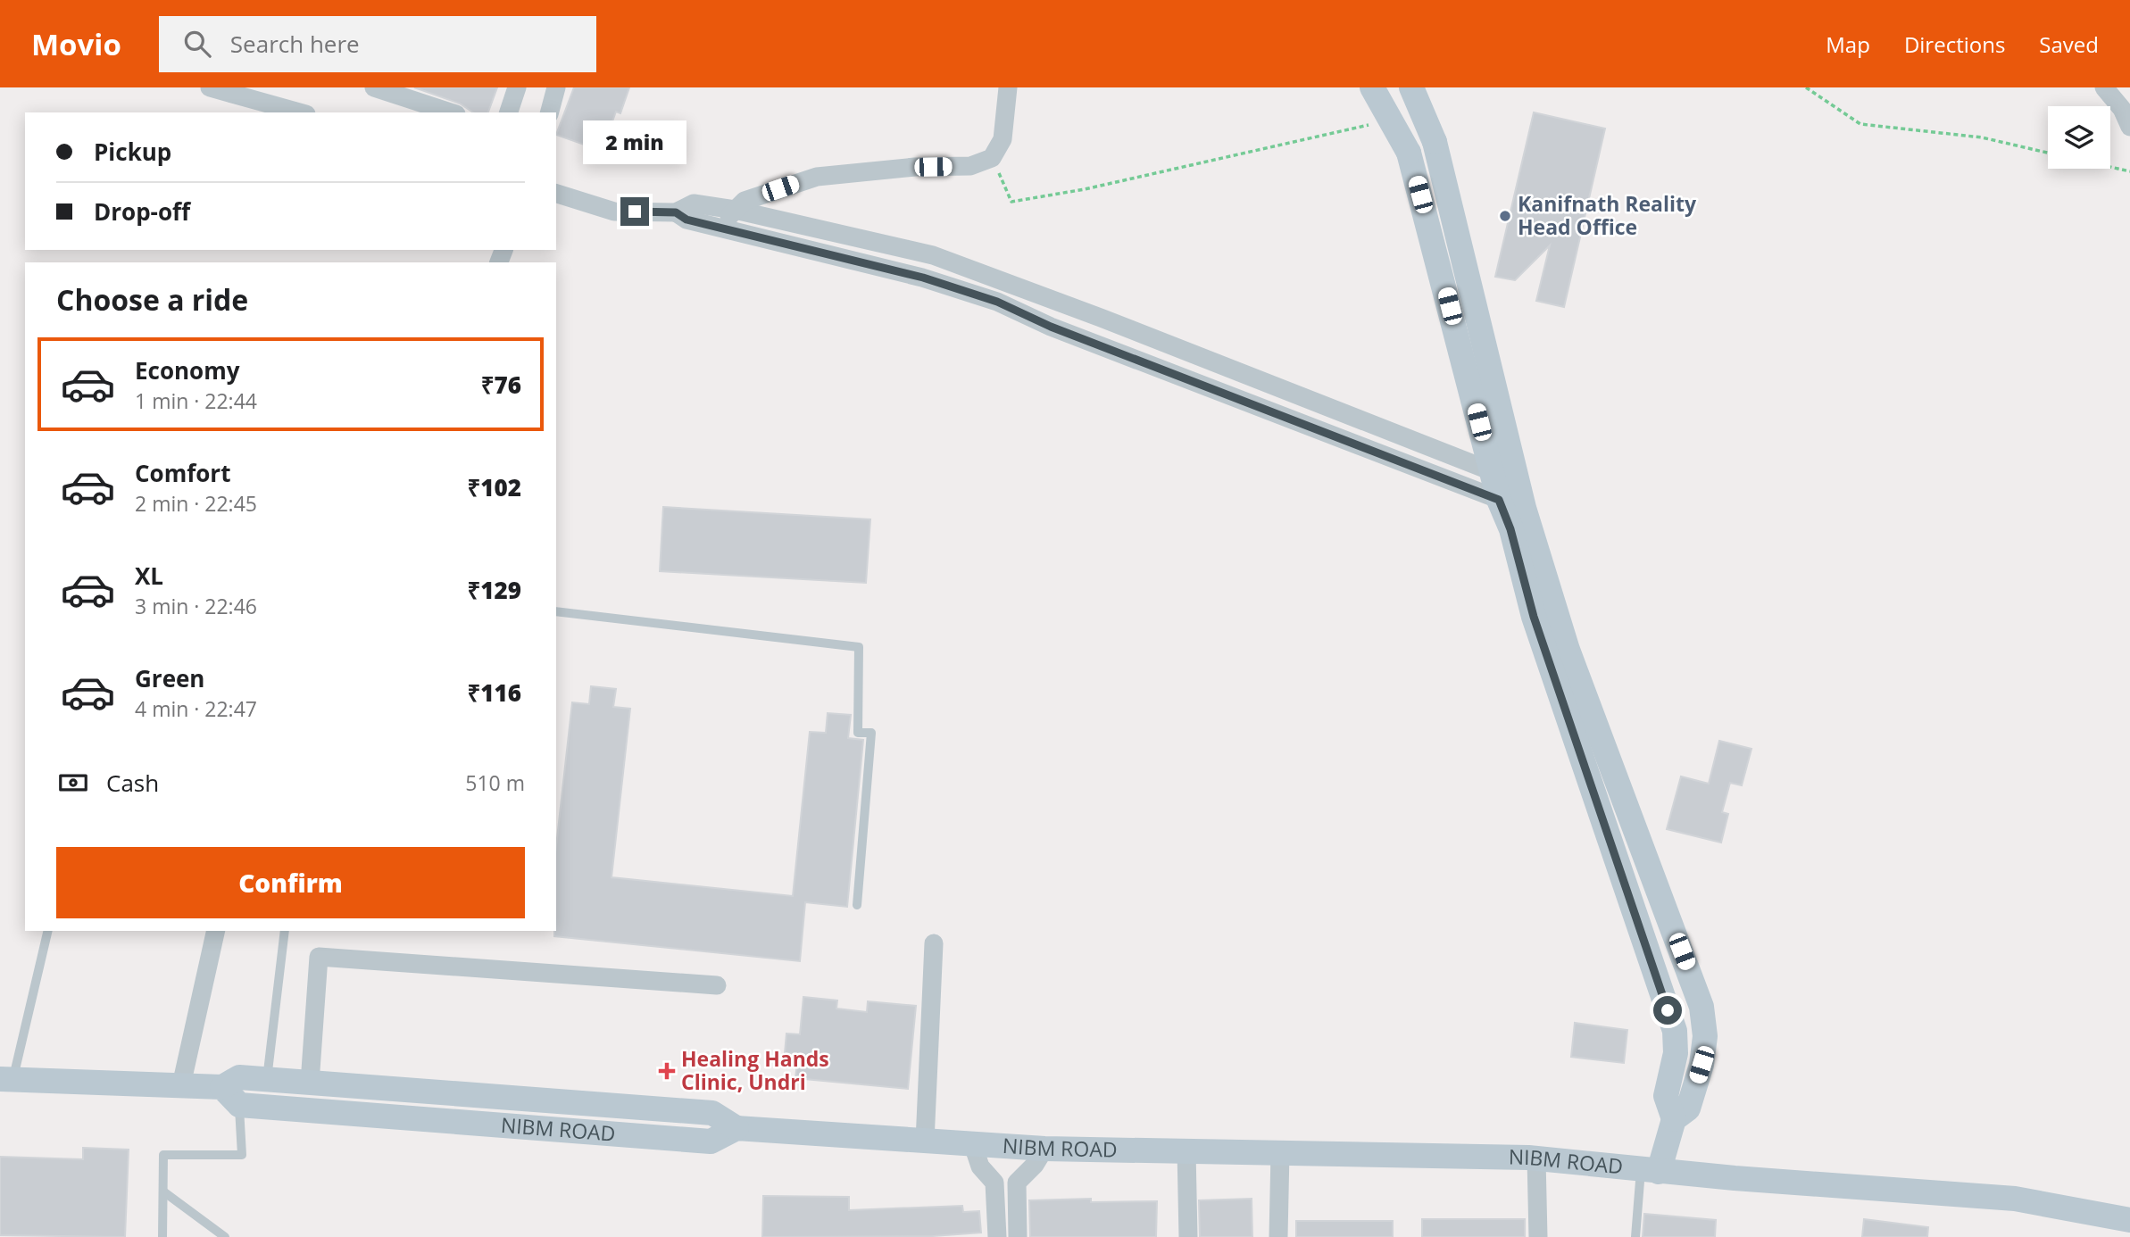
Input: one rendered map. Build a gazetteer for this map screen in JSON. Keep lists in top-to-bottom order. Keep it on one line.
{"streets":{"main road":["NIBM ROAD"]},"places":{"other":["Kanifnath Reality Head Office"],"health":["Healing Hands Clinic, Undri"]},"page":{"header":"Movio","search":"Search here","nav":["Map","Directions","Saved"],"banner":["Pickup","Drop-off"],"bubble":"2 min","heading":"Choose a ride","list":[{"name":"Economy","note":"1 min · 22:44","value":"₹76"},{"name":"Comfort","note":"2 min · 22:45","value":"₹102"},{"name":"XL","note":"3 min · 22:46","value":"₹129"},{"name":"Green","note":"4 min · 22:47","value":"₹116"}],"pay":["Cash","510 m"],"buttons":"Confirm"}}
